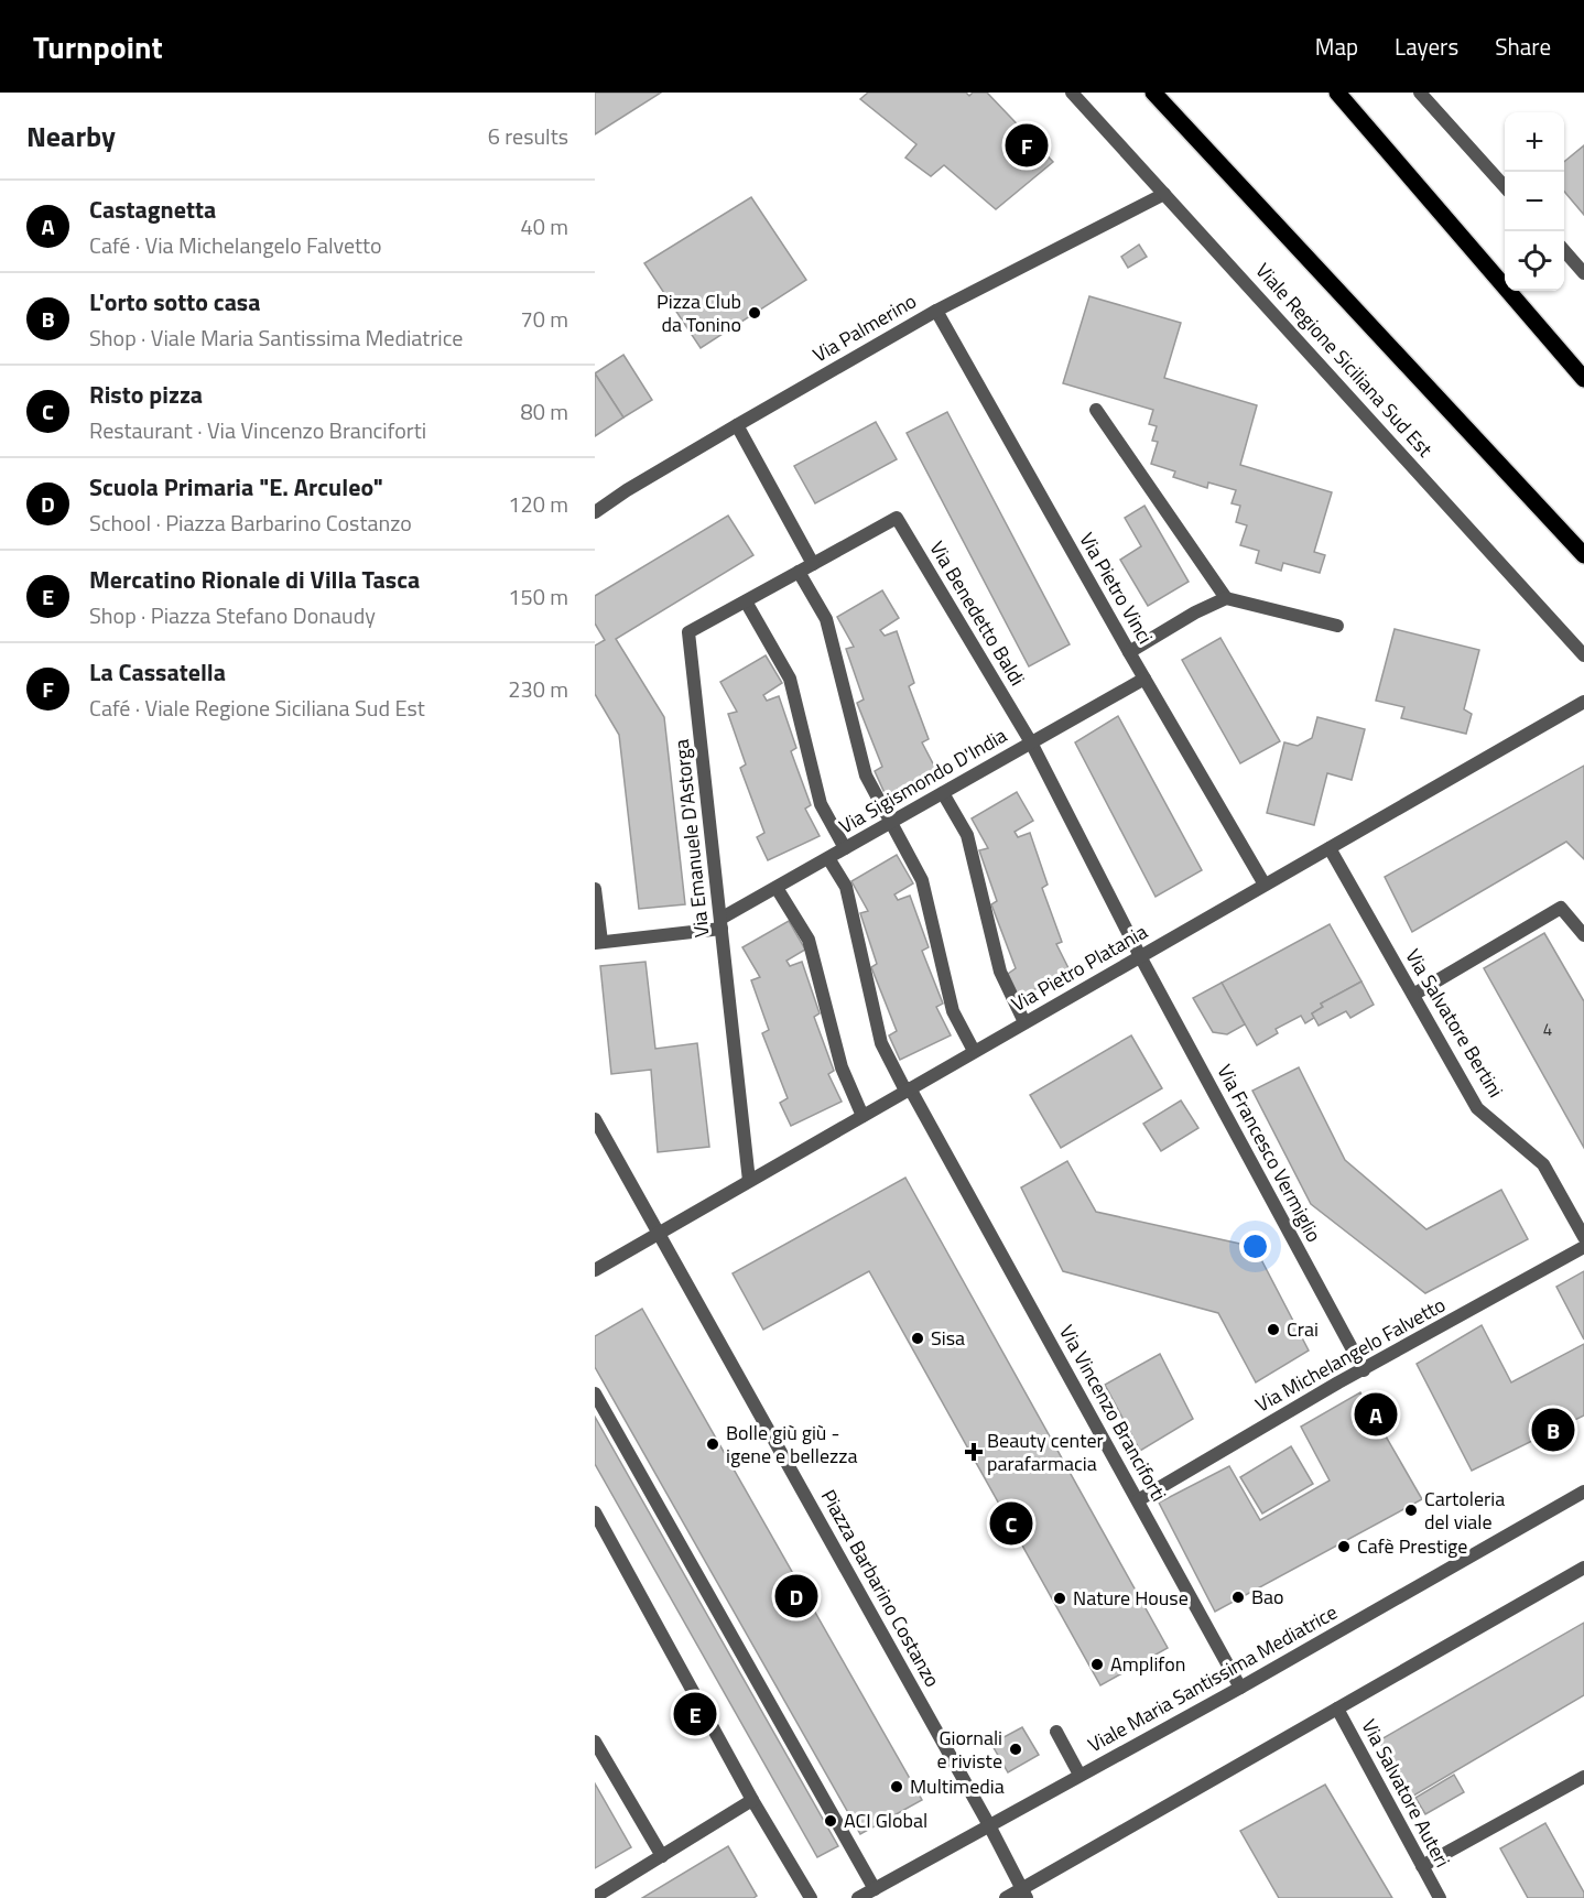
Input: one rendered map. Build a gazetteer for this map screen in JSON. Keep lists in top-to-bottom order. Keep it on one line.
{"streets":{"main road":["Viale Regione Siciliana Sud Est"],"street":["Via Palmerino","Via Pietro Vinci","Via Benedetto Baldi","Via Sigismondo D'India","Via Emanuele D'Astorga","Via Pietro Platania","Via Salvatore Bertini","Via Francesco Vermiglio","Via Michelangelo Falvetto","Via Vincenzo Branciforti","Piazza Barbarino Costanzo","Viale Maria Santissima Mediatrice","Via Salvatore Auteri"]},"crossings":[["Via Palmerino","Viale Regione Siciliana Sud Est"],["Via Palmerino","Via Pietro Vinci"],["Via Pietro Vinci","Via Sigismondo D'India"],["Via Pietro Vinci","Via Pietro Platania"],["Via Benedetto Baldi","Via Sigismondo D'India"],["Via Benedetto Baldi","Via Emanuele D'Astorga"],["Via Benedetto Baldi","Via Pietro Platania"],["Via Benedetto Baldi","Via Francesco Vermiglio"],["Via Sigismondo D'India","Via Emanuele D'Astorga"],["Via Sigismondo D'India","Via Vincenzo Branciforti"],["Via Emanuele D'Astorga","Via Pietro Platania"],["Via Pietro Platania","Via Salvatore Bertini"],["Via Pietro Platania","Via Francesco Vermiglio"],["Via Pietro Platania","Via Vincenzo Branciforti"],["Via Pietro Platania","Piazza Barbarino Costanzo"],["Via Francesco Vermiglio","Via Michelangelo Falvetto"],["Via Michelangelo Falvetto","Via Vincenzo Branciforti"],["Via Vincenzo Branciforti","Viale Maria Santissima Mediatrice"],["Piazza Barbarino Costanzo","Viale Maria Santissima Mediatrice"]],"places":{"other":["Pizza Club da Tonino","Crai","Sisa","Bolle giù giù - igene e bellezza","Cartoleria del viale","Cafè Prestige","Bao","Nature House","Amplifon","Giornali e riviste","Multimedia","ACI Global"],"health":["Beauty center parafarmacia"]},"house_numbers":["4"],"page":{"header":"Turnpoint","nav":["Map","Layers","Share"],"heading":["Nearby","6 results"],"map_buttons":["+","−"],"pins":["F","A","B","C","D","E"],"list":[{"mark":"A","name":"Castagnetta","note":"Café · Via Michelangelo Falvetto","value":"40 m"},{"mark":"B","name":"L'orto sotto casa","note":"Shop · Viale Maria Santissima Mediatrice","value":"70 m"},{"mark":"C","name":"Risto pizza","note":"Restaurant · Via Vincenzo Branciforti","value":"80 m"},{"mark":"D","name":"Scuola Primaria \"E. Arculeo\"","note":"School · Piazza Barbarino Costanzo","value":"120 m"},{"mark":"E","name":"Mercatino Rionale di Villa Tasca","note":"Shop · Piazza Stefano Donaudy","value":"150 m"},{"mark":"F","name":"La Cassatella","note":"Café · Viale Regione Siciliana Sud Est","value":"230 m"}]}}
